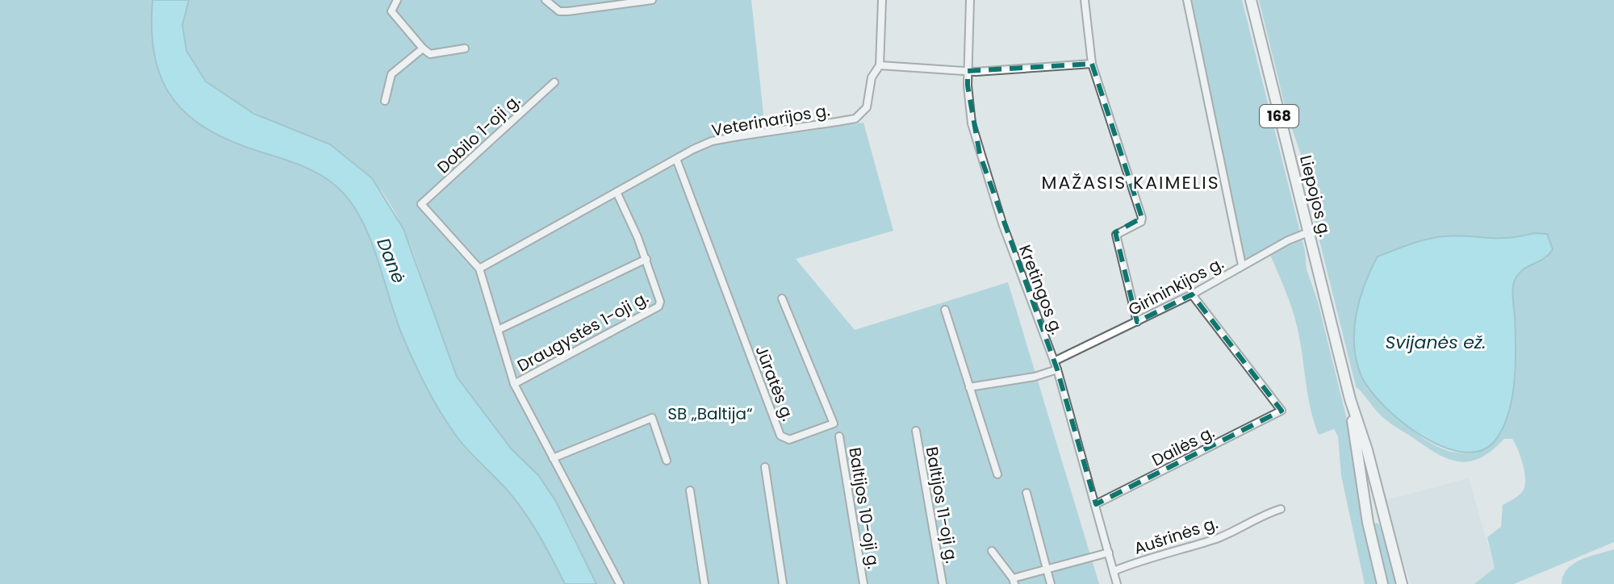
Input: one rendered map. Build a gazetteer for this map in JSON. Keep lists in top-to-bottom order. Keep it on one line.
{"streets":{"main road":["168","Liepojos g."],"street":["Veterinarijos g.","Dobilo 1-oji g.","Girininkijos g.","Kretingos g.","Draugystės 1-oji g.","Jūratės g.","Dailės g.","Baltijos 11-oji g.","Baltijos 10-oji g.","Aušrinės g."]},"crossings":[["Veterinarijos g.","Dobilo 1-oji g."],["Veterinarijos g.","Draugystės 1-oji g."],["Veterinarijos g.","Jūratės g."],["Liepojos g.","Girininkijos g."],["Girininkijos g.","Kretingos g."],["Girininkijos g.","Dailės g."],["Kretingos g.","Dailės g."],["Kretingos g.","Aušrinės g."]],"districts":["MAŽASIS KAIMELIS"],"water":["Danė","Svijanės ež."],"parks":["SB „Baltija“"]}
